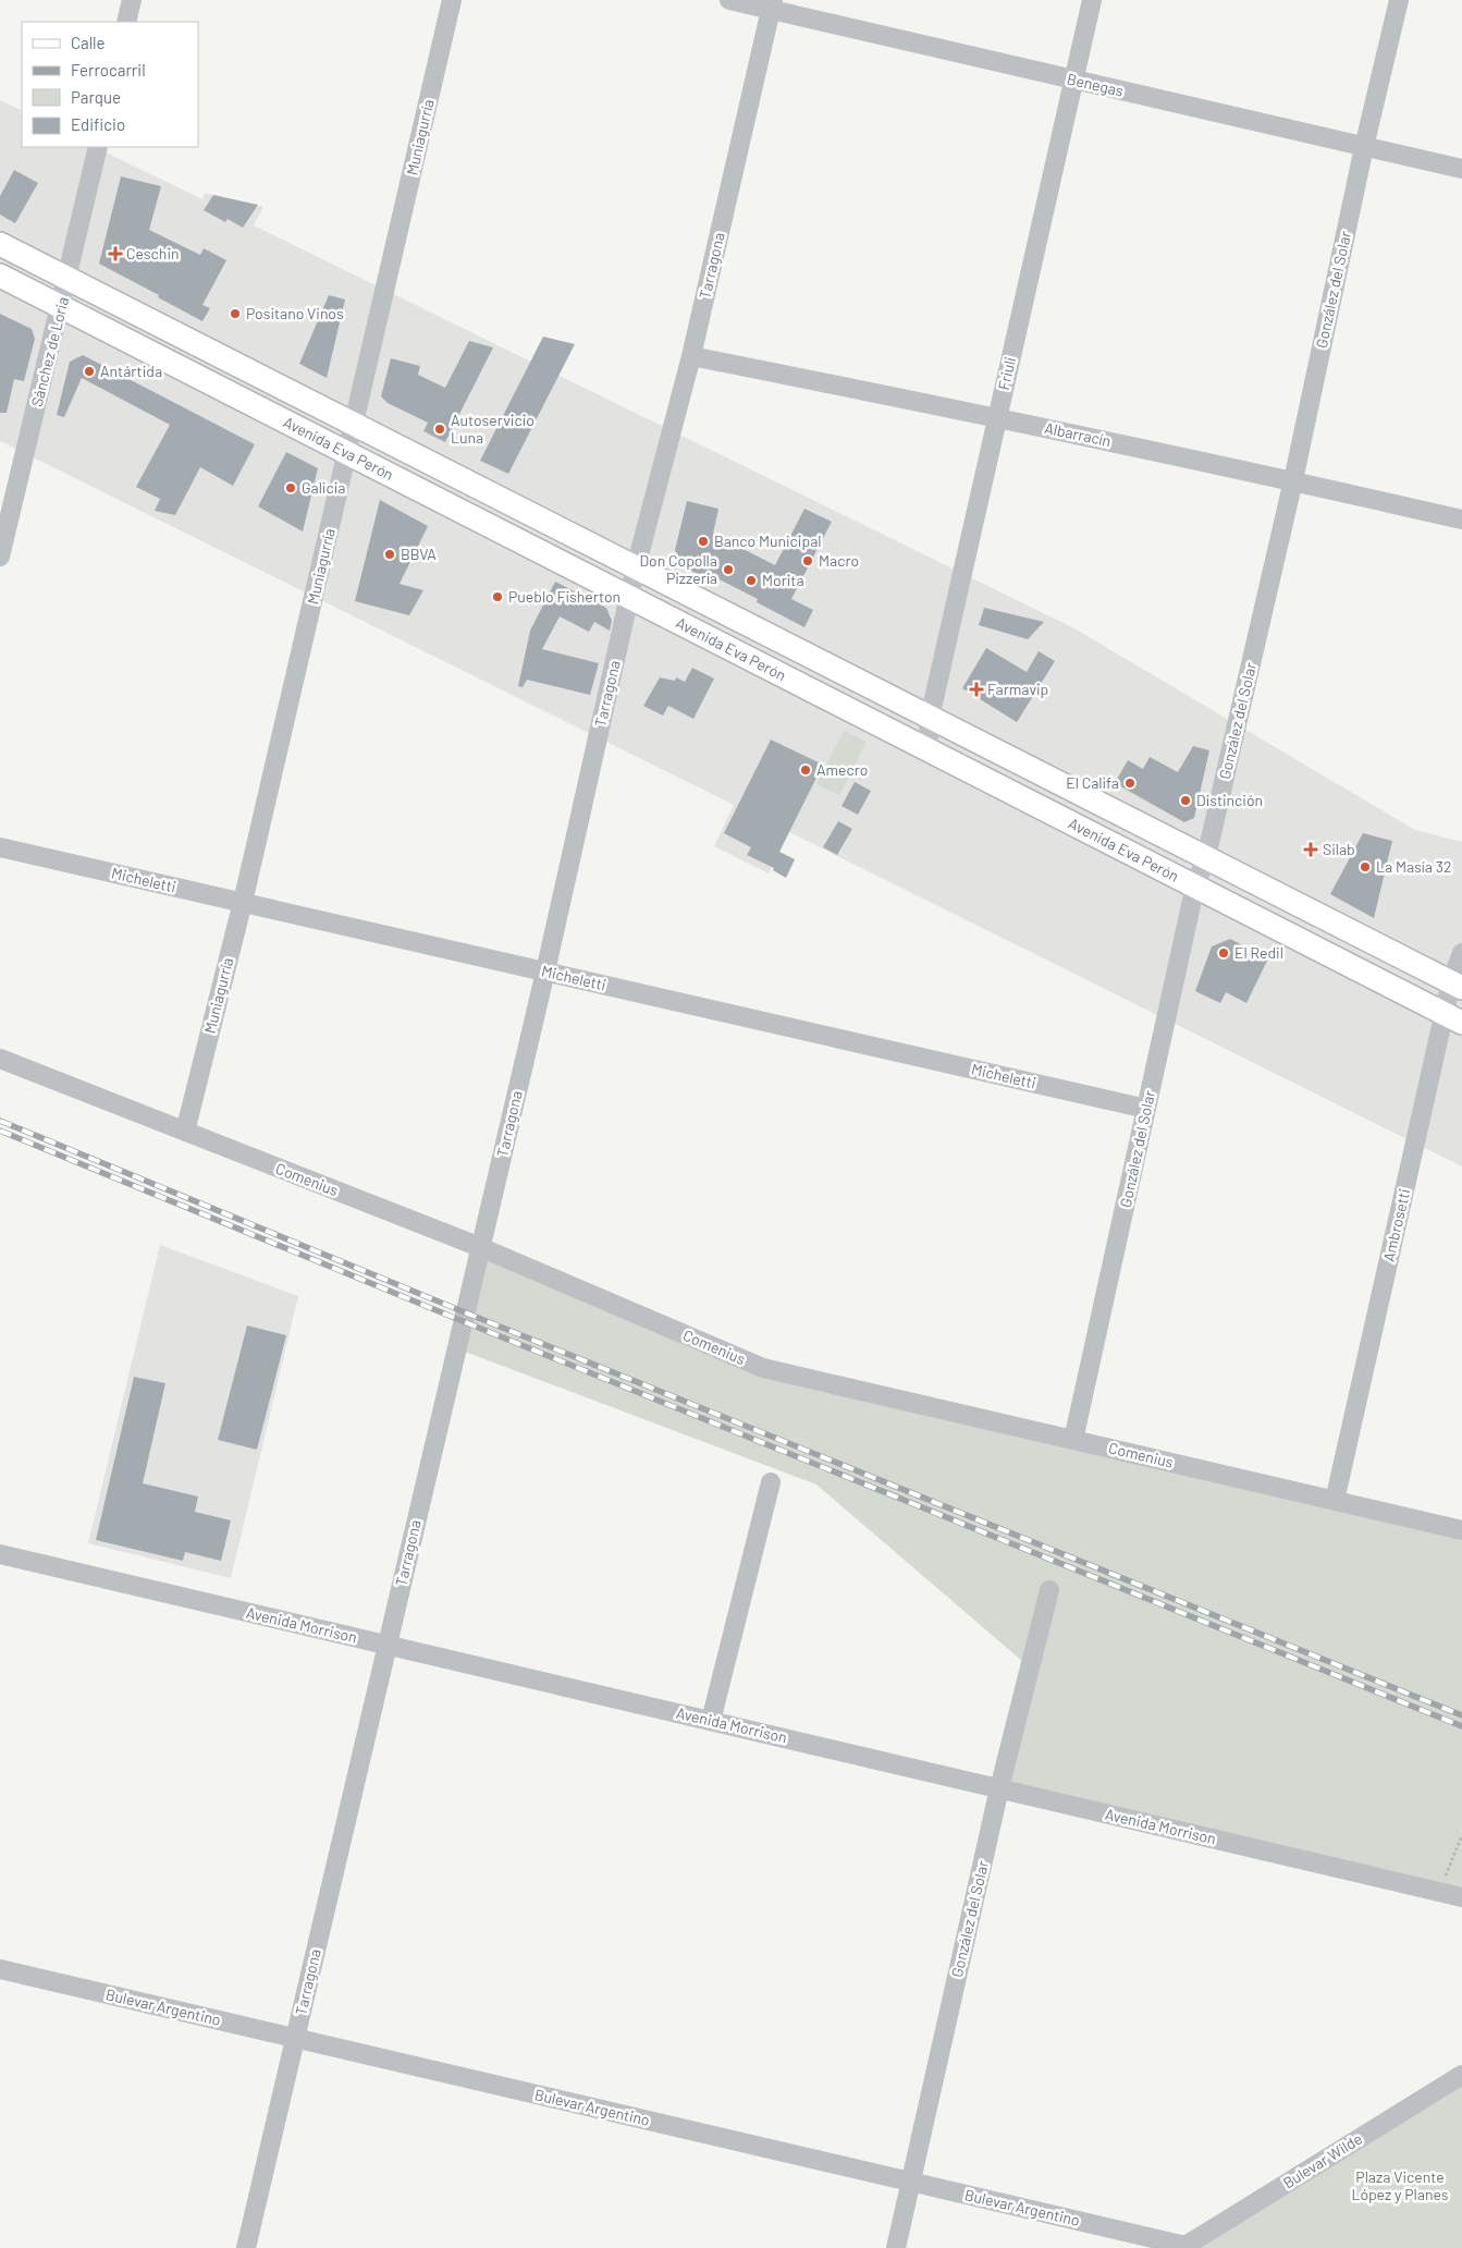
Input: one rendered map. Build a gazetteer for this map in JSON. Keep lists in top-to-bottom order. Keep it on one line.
{"streets":{"main road":["Avenida Eva Perón"],"street":["Benegas","Muniagurría","Tarragona","González del Solar","Sánchez de Loria","Friuli","Albarracín","Micheletti","Comenius","Ambrosetti","Avenida Morrison","Bulevar Argentino","Bulevar Wilde"]},"crossings":[["Benegas","Tarragona"],["Benegas","González del Solar"],["Benegas","Friuli"],["Muniagurría","Avenida Eva Perón"],["Muniagurría","Micheletti"],["Muniagurría","Comenius"],["Tarragona","Albarracín"],["Tarragona","Avenida Eva Perón"],["Tarragona","Micheletti"],["Tarragona","Comenius"],["Tarragona","Avenida Morrison"],["Tarragona","Bulevar Argentino"],["González del Solar","Albarracín"],["González del Solar","Avenida Eva Perón"],["González del Solar","Micheletti"],["González del Solar","Comenius"],["González del Solar","Avenida Morrison"],["González del Solar","Bulevar Argentino"],["Sánchez de Loria","Avenida Eva Perón"],["Friuli","Albarracín"],["Friuli","Avenida Eva Perón"],["Avenida Eva Perón","Ambrosetti"],["Comenius","Ambrosetti"],["Bulevar Argentino","Bulevar Wilde"]],"parks":["Plaza Vicente López y Planes"],"places":{"health":["Ceschin","Farmavip","Silab"],"other":["Positano Vinos","Antártida","Autoservicio Luna","Galicia","Banco Municipal","BBVA","Macro","Don Copolla Pizzería","Morita","Pueblo Fisherton","Amecro","El Califa","Distinción","La Masía 32","El Redil"]},"legend":["Calle","Ferrocarril","Parque","Edificio"]}
